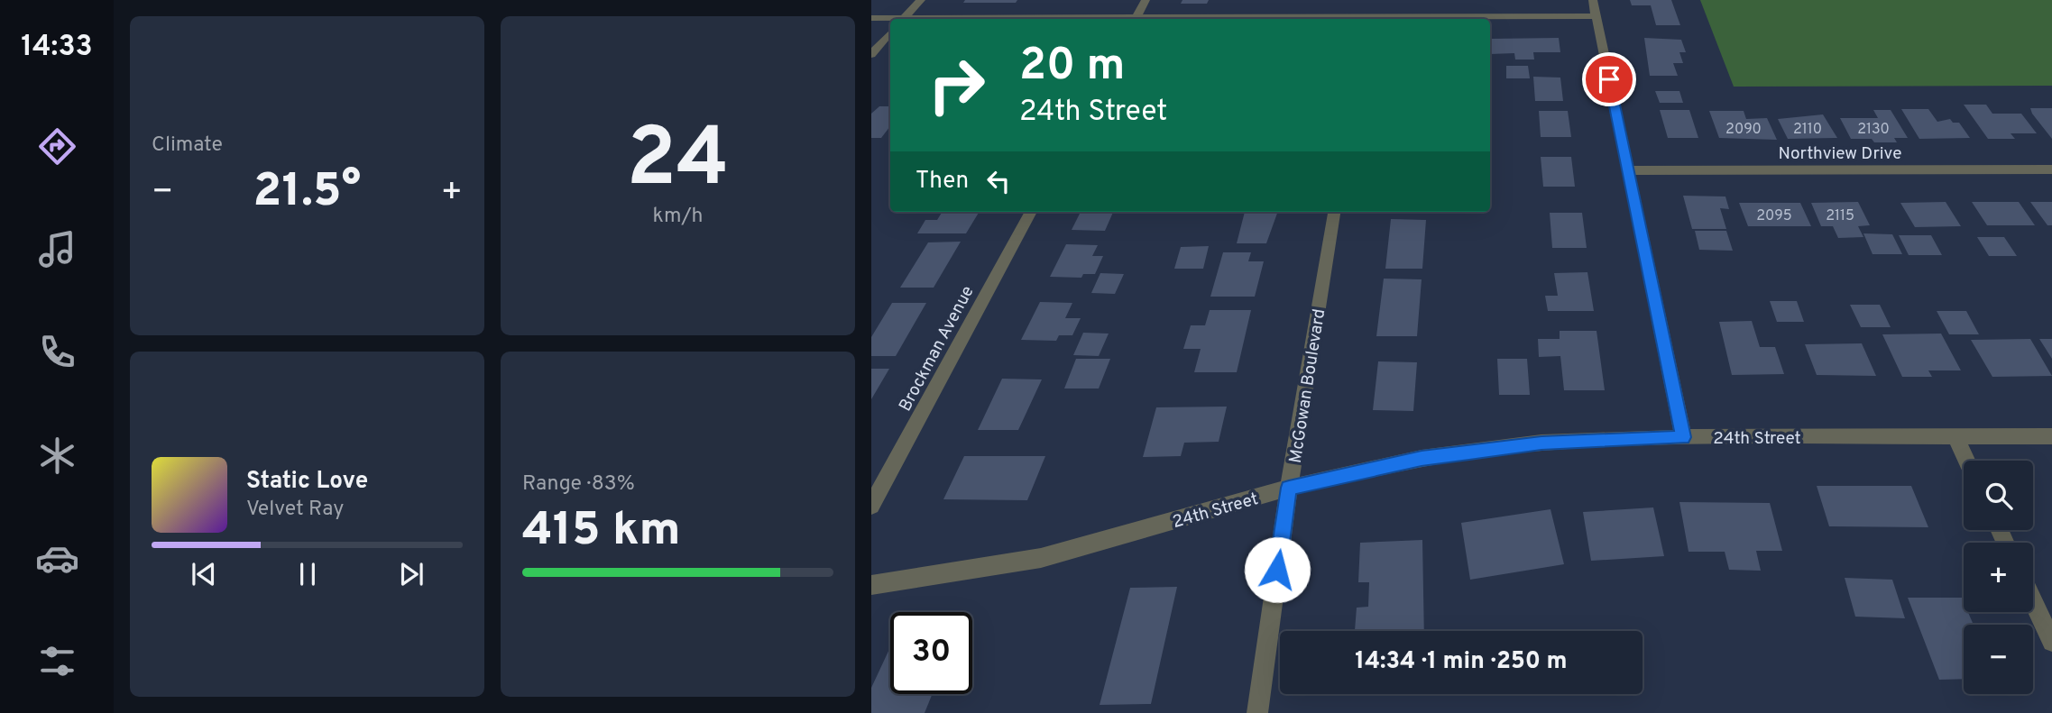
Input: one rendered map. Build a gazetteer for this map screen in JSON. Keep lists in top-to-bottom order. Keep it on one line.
{"streets":{"street":["Northview Drive","Brockman Avenue","McGowan Boulevard","24th Street"]},"crossings":[["McGowan Boulevard","24th Street"]],"house_numbers":["2090","2110","2130","2095","2115"],"page":{"tabs":"14:33","tile":["Climate",["24","km/h"],["Range · 83%","415 km"]],"turn":["20 m","24th Street"],"then":"Then","heat":["−","21.5°","+"],"song":["Static Love","Velvet Ray"],"map_buttons":["+","−"],"limit":"30","trip":"14:34 · 1 min · 250 m"}}
